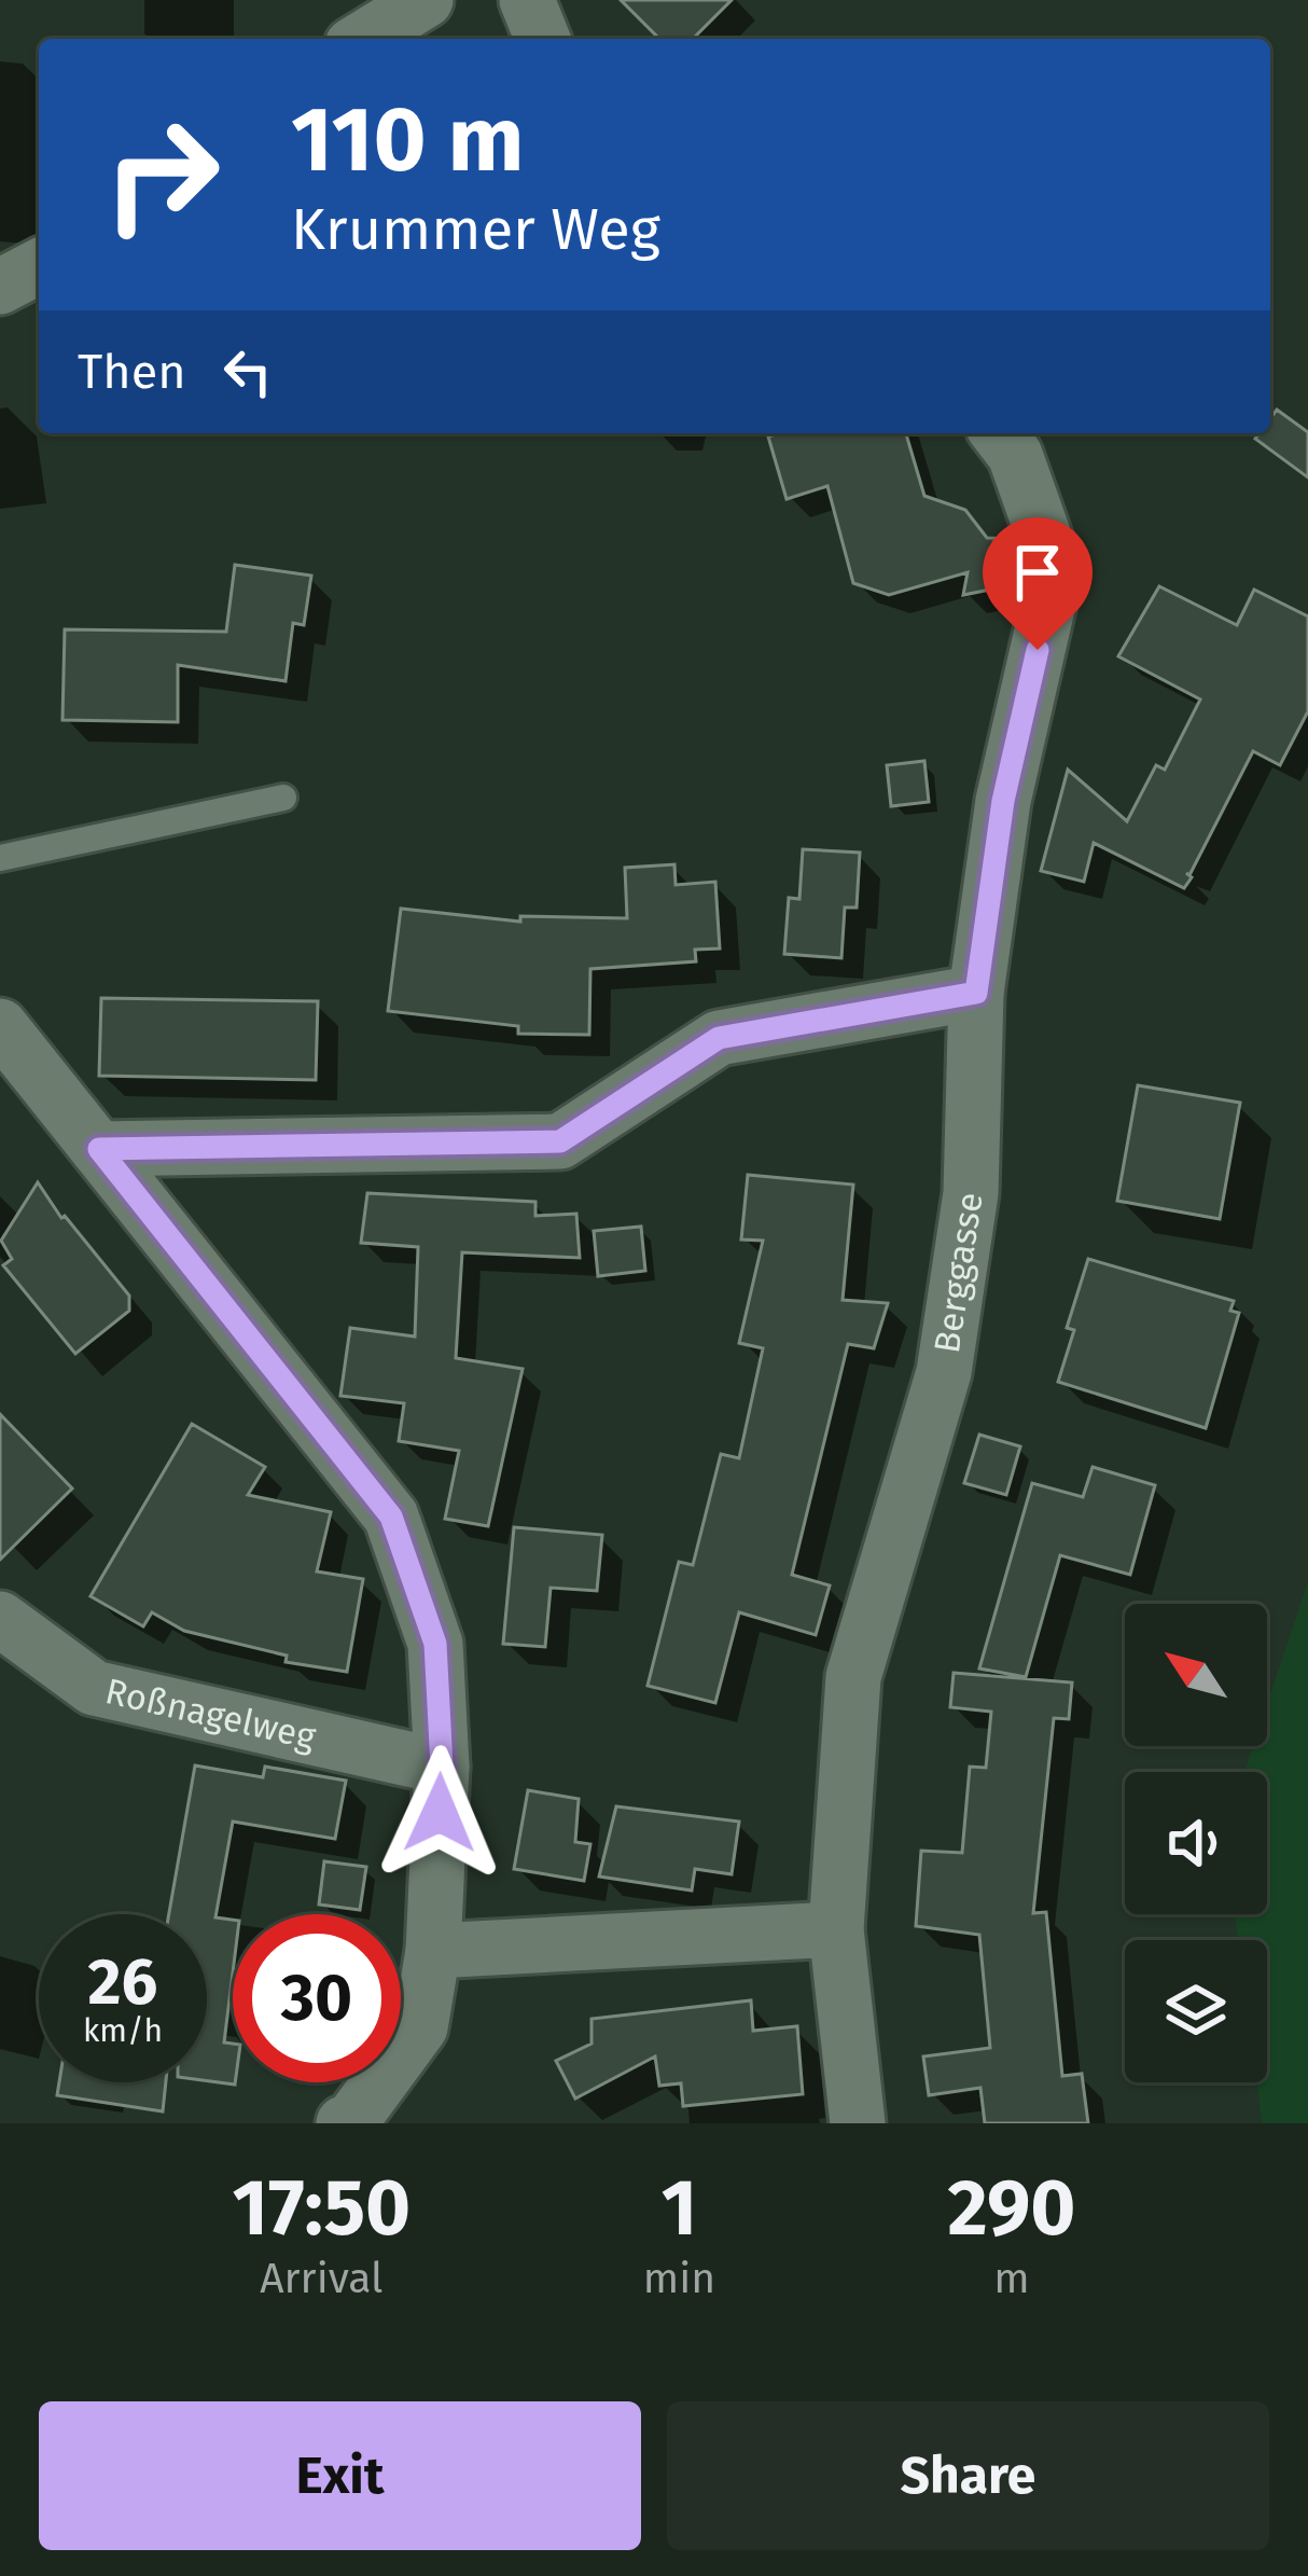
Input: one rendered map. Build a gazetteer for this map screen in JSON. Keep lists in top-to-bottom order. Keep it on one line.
{"streets":{"street":["Berggasse","Roßnagelweg"]},"north":"top left","page":{"turn":["110 m","Krummer Weg"],"then":"Then","speed":"26 km/h","limit":"30","eta":["17:50","Arrival","1","min","290","m"],"buttons":["Exit","Share"]}}
